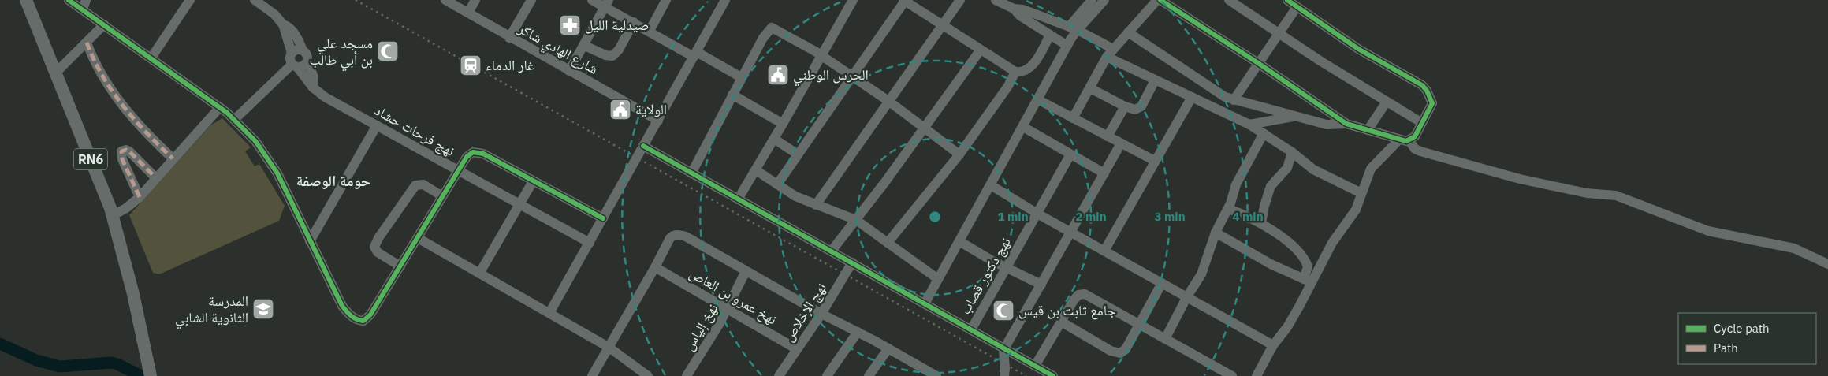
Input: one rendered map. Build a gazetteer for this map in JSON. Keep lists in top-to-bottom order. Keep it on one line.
{"streets":{"main road":["RN6"],"street":["شارع الهادي شاكر","نهج فرحات حشاد","نهج دكتور قصاب","نهخ عمرو بن العاص","نهج الإخلاص","نهخ إلياس"]},"crossings":[["نهخ عمرو بن العاص","نهج الإخلاص"],["نهخ عمرو بن العاص","نهخ إلياس"]],"districts":["حومة الوصفة"],"places":{"pharmacy":["صيدلية الليل"],"mosque":["مسجد علي بن أبي طالب","جامع ثابت بن قیس"],"station":["غار الدماء"],"public building":["الحرس الوطني","الولاية"],"school or university":["المدرسة الثانوية الشابي"]},"legend":["Cycle path","Path"],"rings":["1 min","2 min","3 min","4 min"]}
